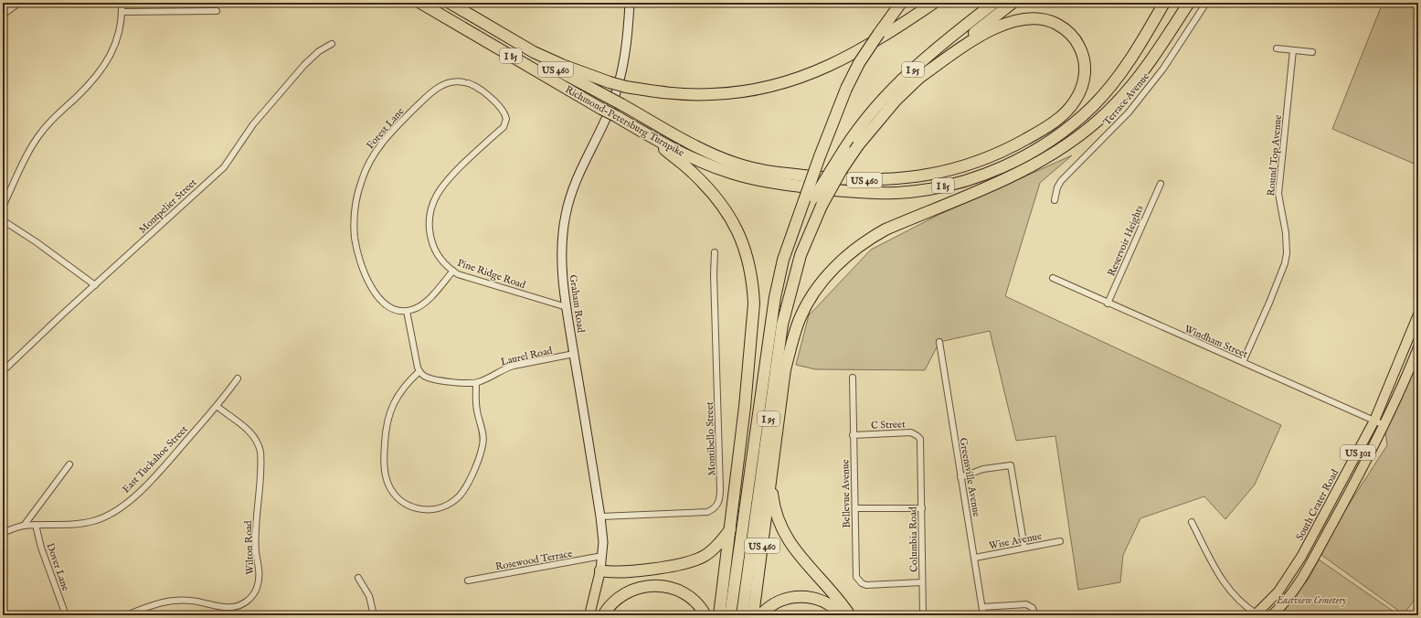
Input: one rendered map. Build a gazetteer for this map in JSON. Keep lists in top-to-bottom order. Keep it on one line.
{"streets":{"highway":["I 85","US 460","I 95","Richmond-Petersburg Turnpike"],"main road":["Graham Road","US 301","South Crater Road"],"street":["Terrace Avenue","Forest Lane","Round Top Avenue","Montpelier Street","Reservoir Heights","Pine Ridge Road","Windham Street","Laurel Road","C Street","Montibello Street","East Tuckahoe Street","Greensville Avenue","Bellevue Avenue","Columbia Road","Wise Avenue","Wilton Road","Rosewood Terrace","Dover Lane"]},"crossings":[["US 460","I 95"],["US 460","Richmond-Petersburg Turnpike"],["Forest Lane","Pine Ridge Road"],["Round Top Avenue","Windham Street"],["Reservoir Heights","Windham Street"],["Pine Ridge Road","Graham Road"],["Graham Road","Laurel Road"],["Graham Road","Montibello Street"],["Graham Road","Rosewood Terrace"],["Windham Street","US 301"],["Windham Street","South Crater Road"],["C Street","Bellevue Avenue"],["C Street","Columbia Road"],["East Tuckahoe Street","Wilton Road"],["East Tuckahoe Street","Dover Lane"],["Greensville Avenue","Wise Avenue"],["Bellevue Avenue","Columbia Road"]],"parks":["Eastview Cemetery"]}
